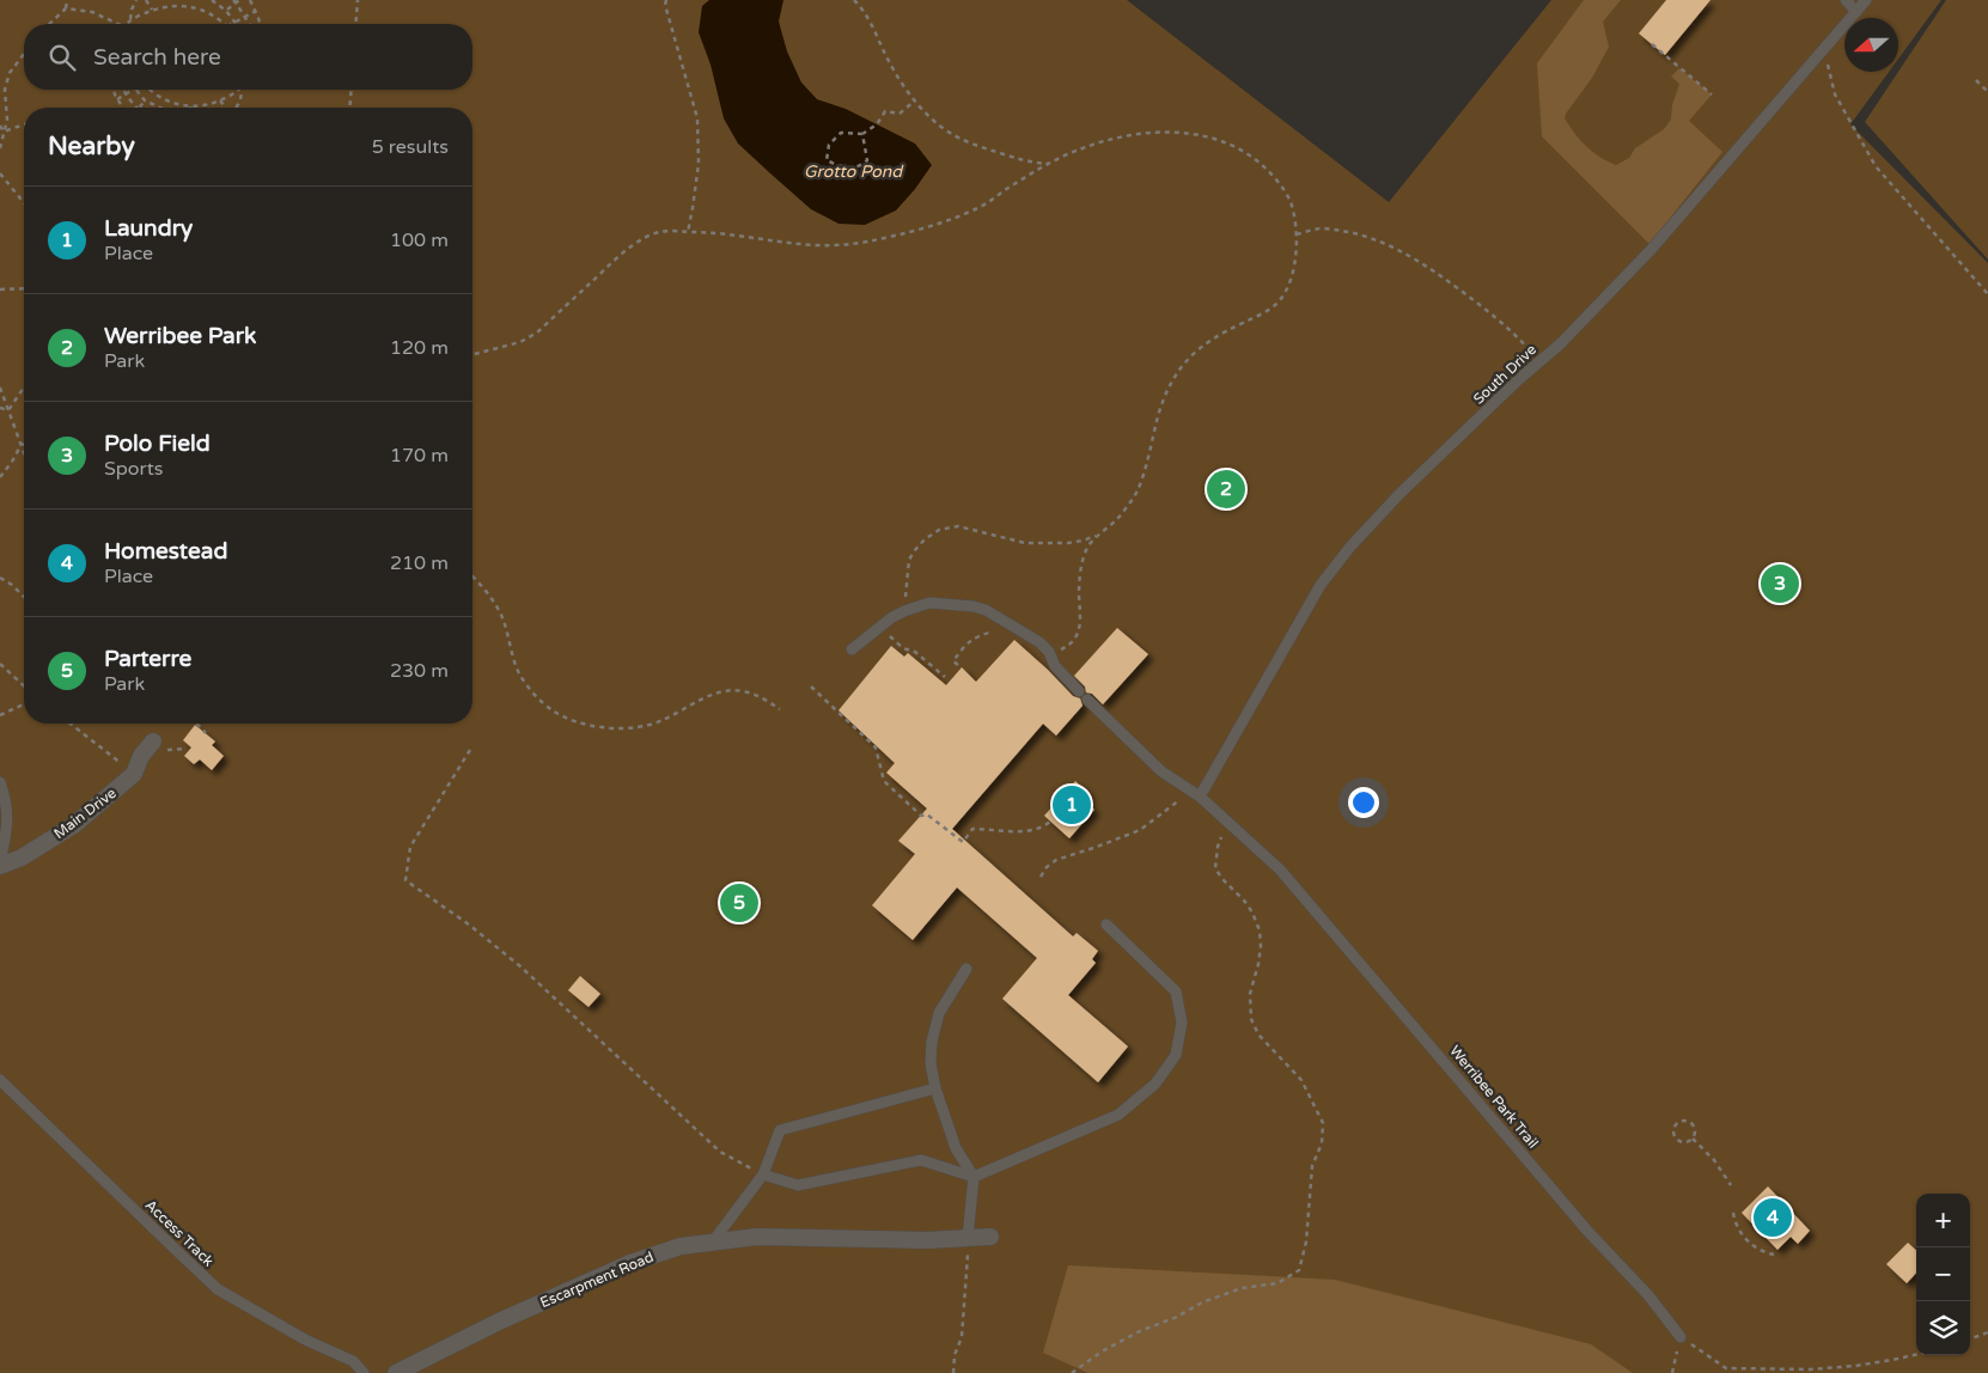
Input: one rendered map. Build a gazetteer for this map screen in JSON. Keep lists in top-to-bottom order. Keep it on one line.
{"streets":{"street":["Main Drive","Escarpment Road"],"lane":["South Drive","Werribee Park Trail","Access Track"]},"crossings":[["South Drive","Werribee Park Trail"]],"water":["Grotto Pond"],"north":"left","page":{"search":"Search here","heading":["Nearby","5 results"],"list":[{"mark":"1","name":"Laundry","note":"Place","value":"100 m"},{"mark":"2","name":"Werribee Park","note":"Park","value":"120 m"},{"mark":"3","name":"Polo Field","note":"Sports","value":"170 m"},{"mark":"4","name":"Homestead","note":"Place","value":"210 m"},{"mark":"5","name":"Parterre","note":"Park","value":"230 m"}],"pins":["2","3","1","5","4"],"map_buttons":["+","−"]}}
